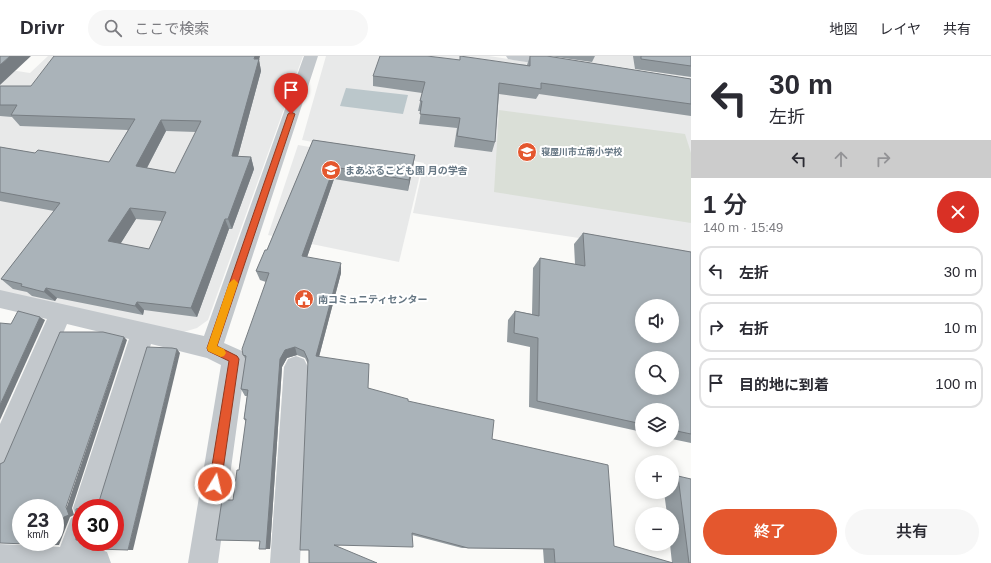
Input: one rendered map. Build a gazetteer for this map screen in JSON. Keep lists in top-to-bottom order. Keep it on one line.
{"places":{"school or university":["寝屋川市立南小学校","まあぶるこども園 月の学舎"],"public building":["南コミュニティセンター"]},"page":{"header":"Drivr","search":"ここで検索","nav":["地図","レイヤ","共有"],"turn":["30 m","左折"],"heading":["1 分","140 m · 15:49"],"list":[{"name":"左折","value":"30 m"},{"name":"右折","value":"10 m"},{"name":"目的地に到着","value":"100 m"}],"map_buttons":["+","−"],"speed":"23 km/h","limit":"30","buttons":["終了","共有"]}}
